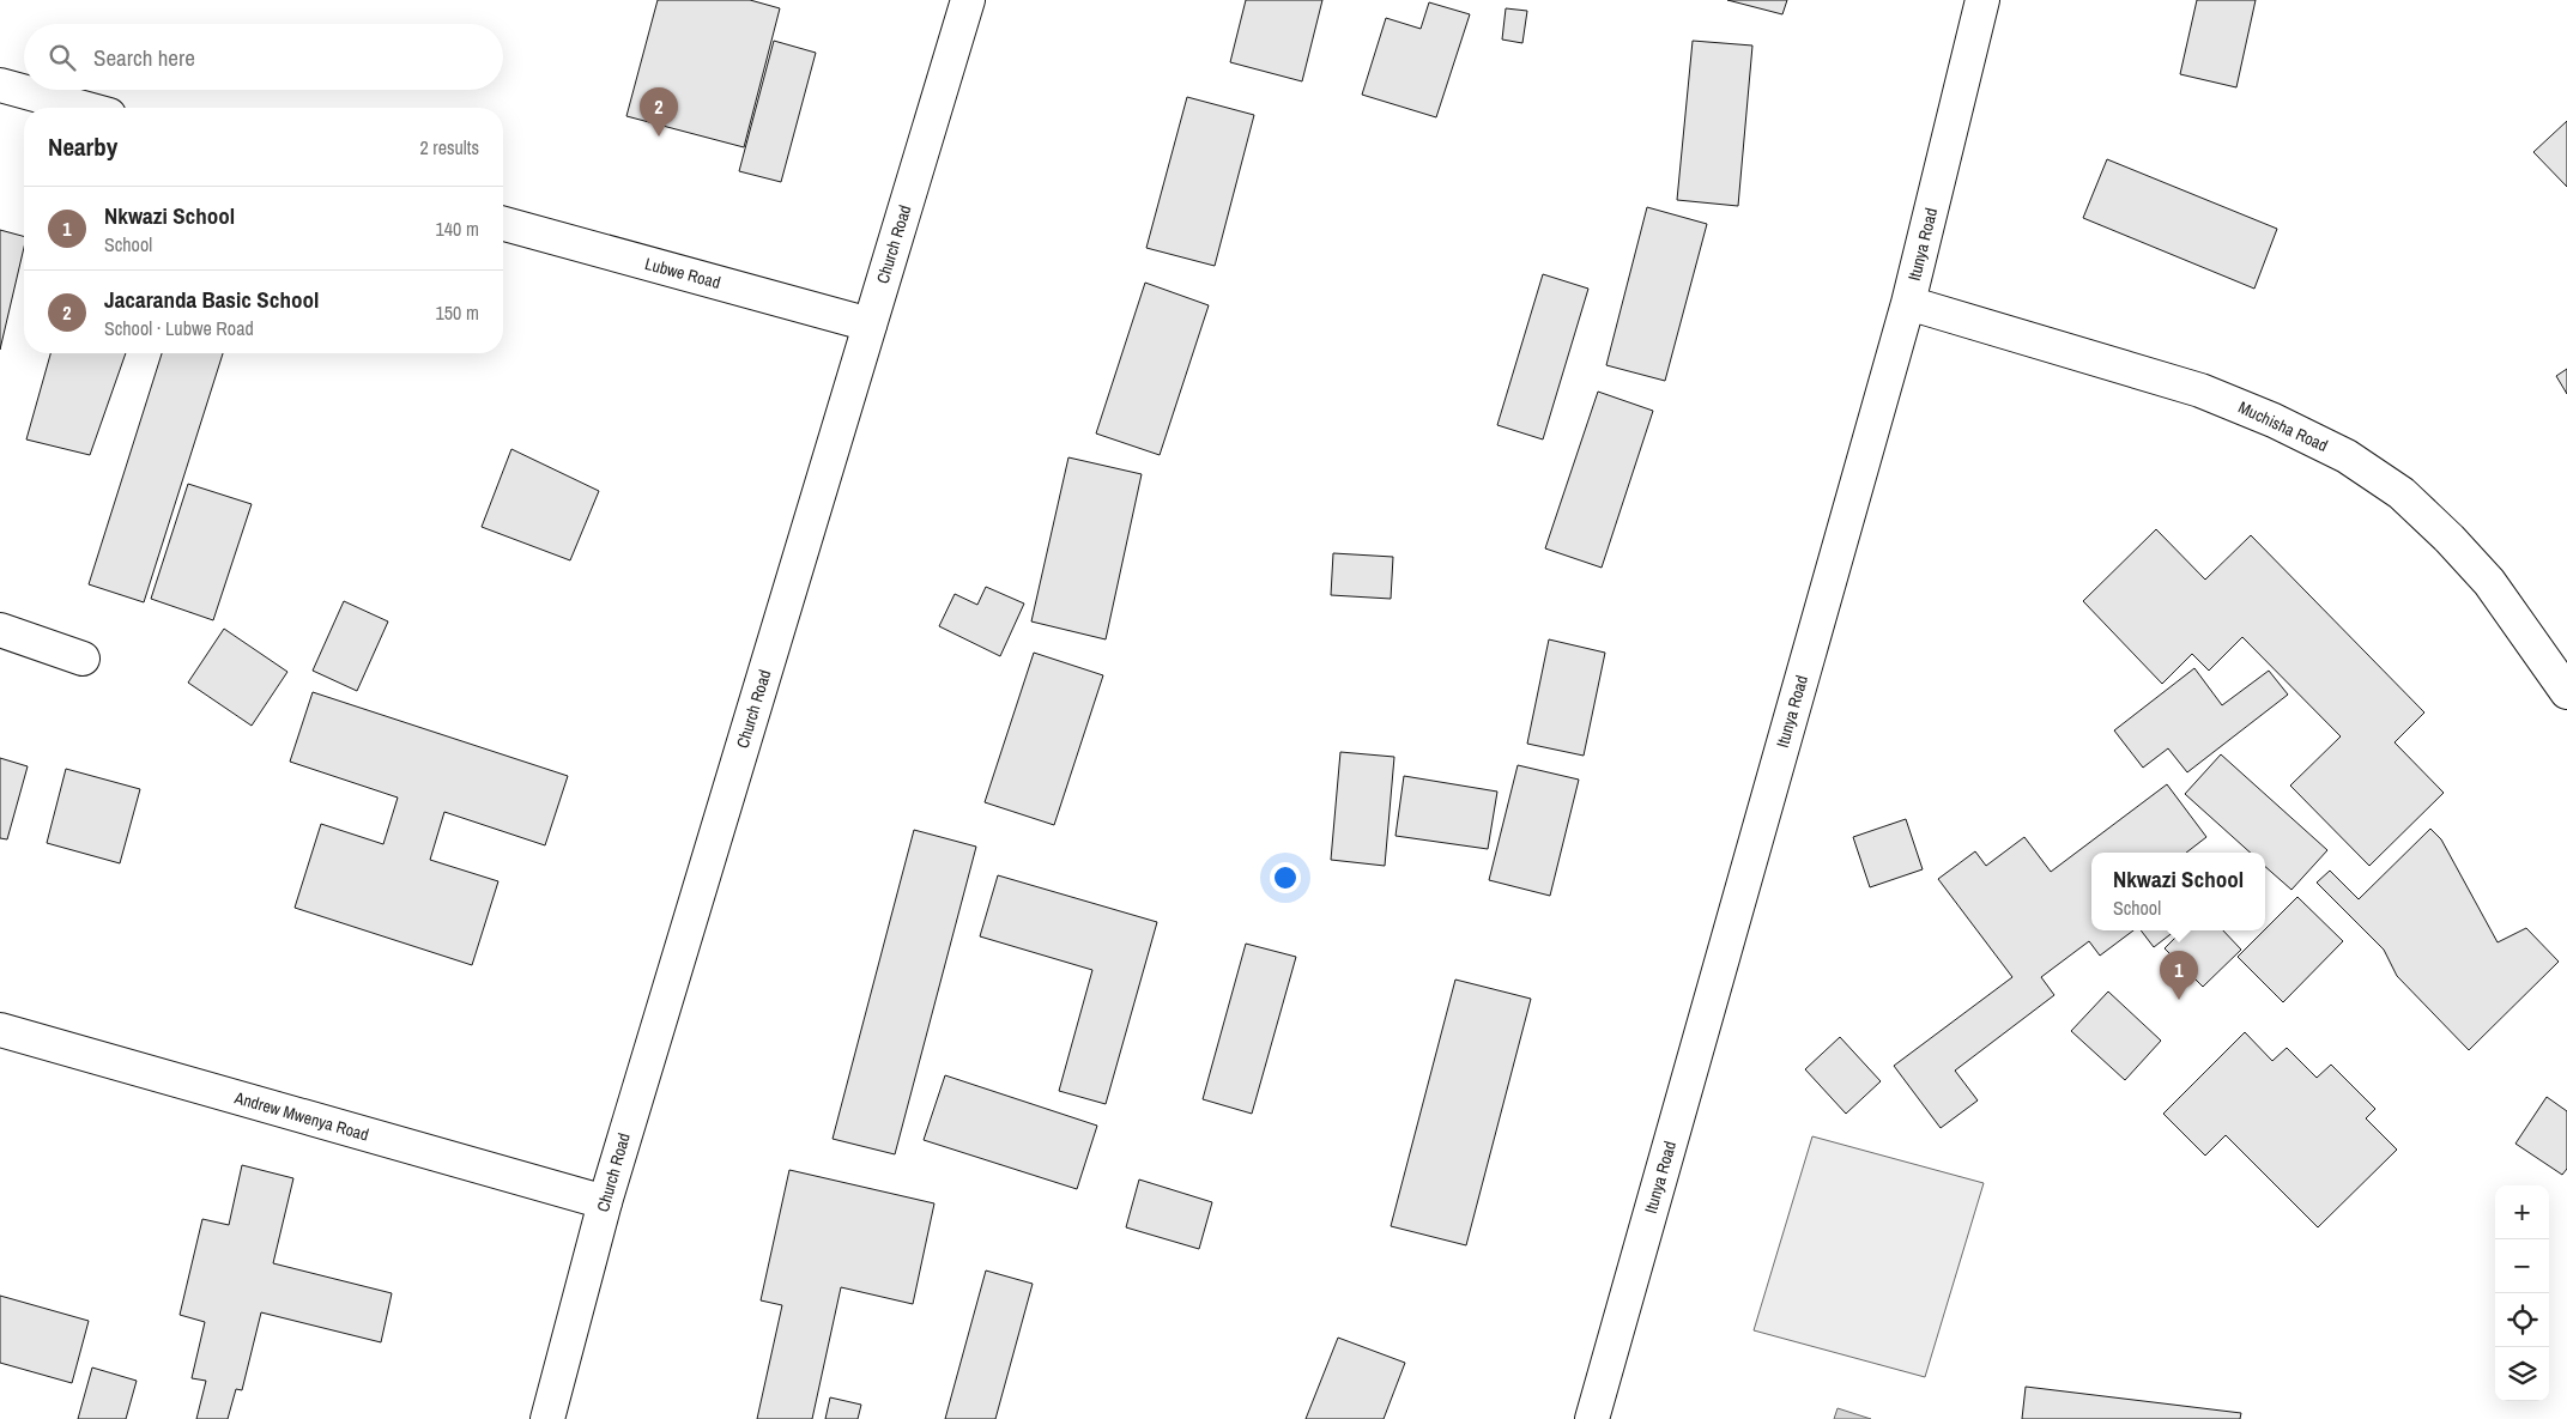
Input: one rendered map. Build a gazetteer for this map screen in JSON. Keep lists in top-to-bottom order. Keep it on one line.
{"streets":{"street":["Church Road","Itunya Road","Lubwe Road","Muchisha Road","Andrew Mwenya Road"]},"crossings":[["Church Road","Lubwe Road"],["Church Road","Andrew Mwenya Road"],["Itunya Road","Muchisha Road"]],"page":{"search":"Search here","pins":["2","1"],"heading":["Nearby","2 results"],"list":[{"mark":"1","name":"Nkwazi School","note":"School","value":"140 m"},{"mark":"2","name":"Jacaranda Basic School","note":"School · Lubwe Road","value":"150 m"}],"popup":["Nkwazi School","School"],"map_buttons":["+","−"]}}
